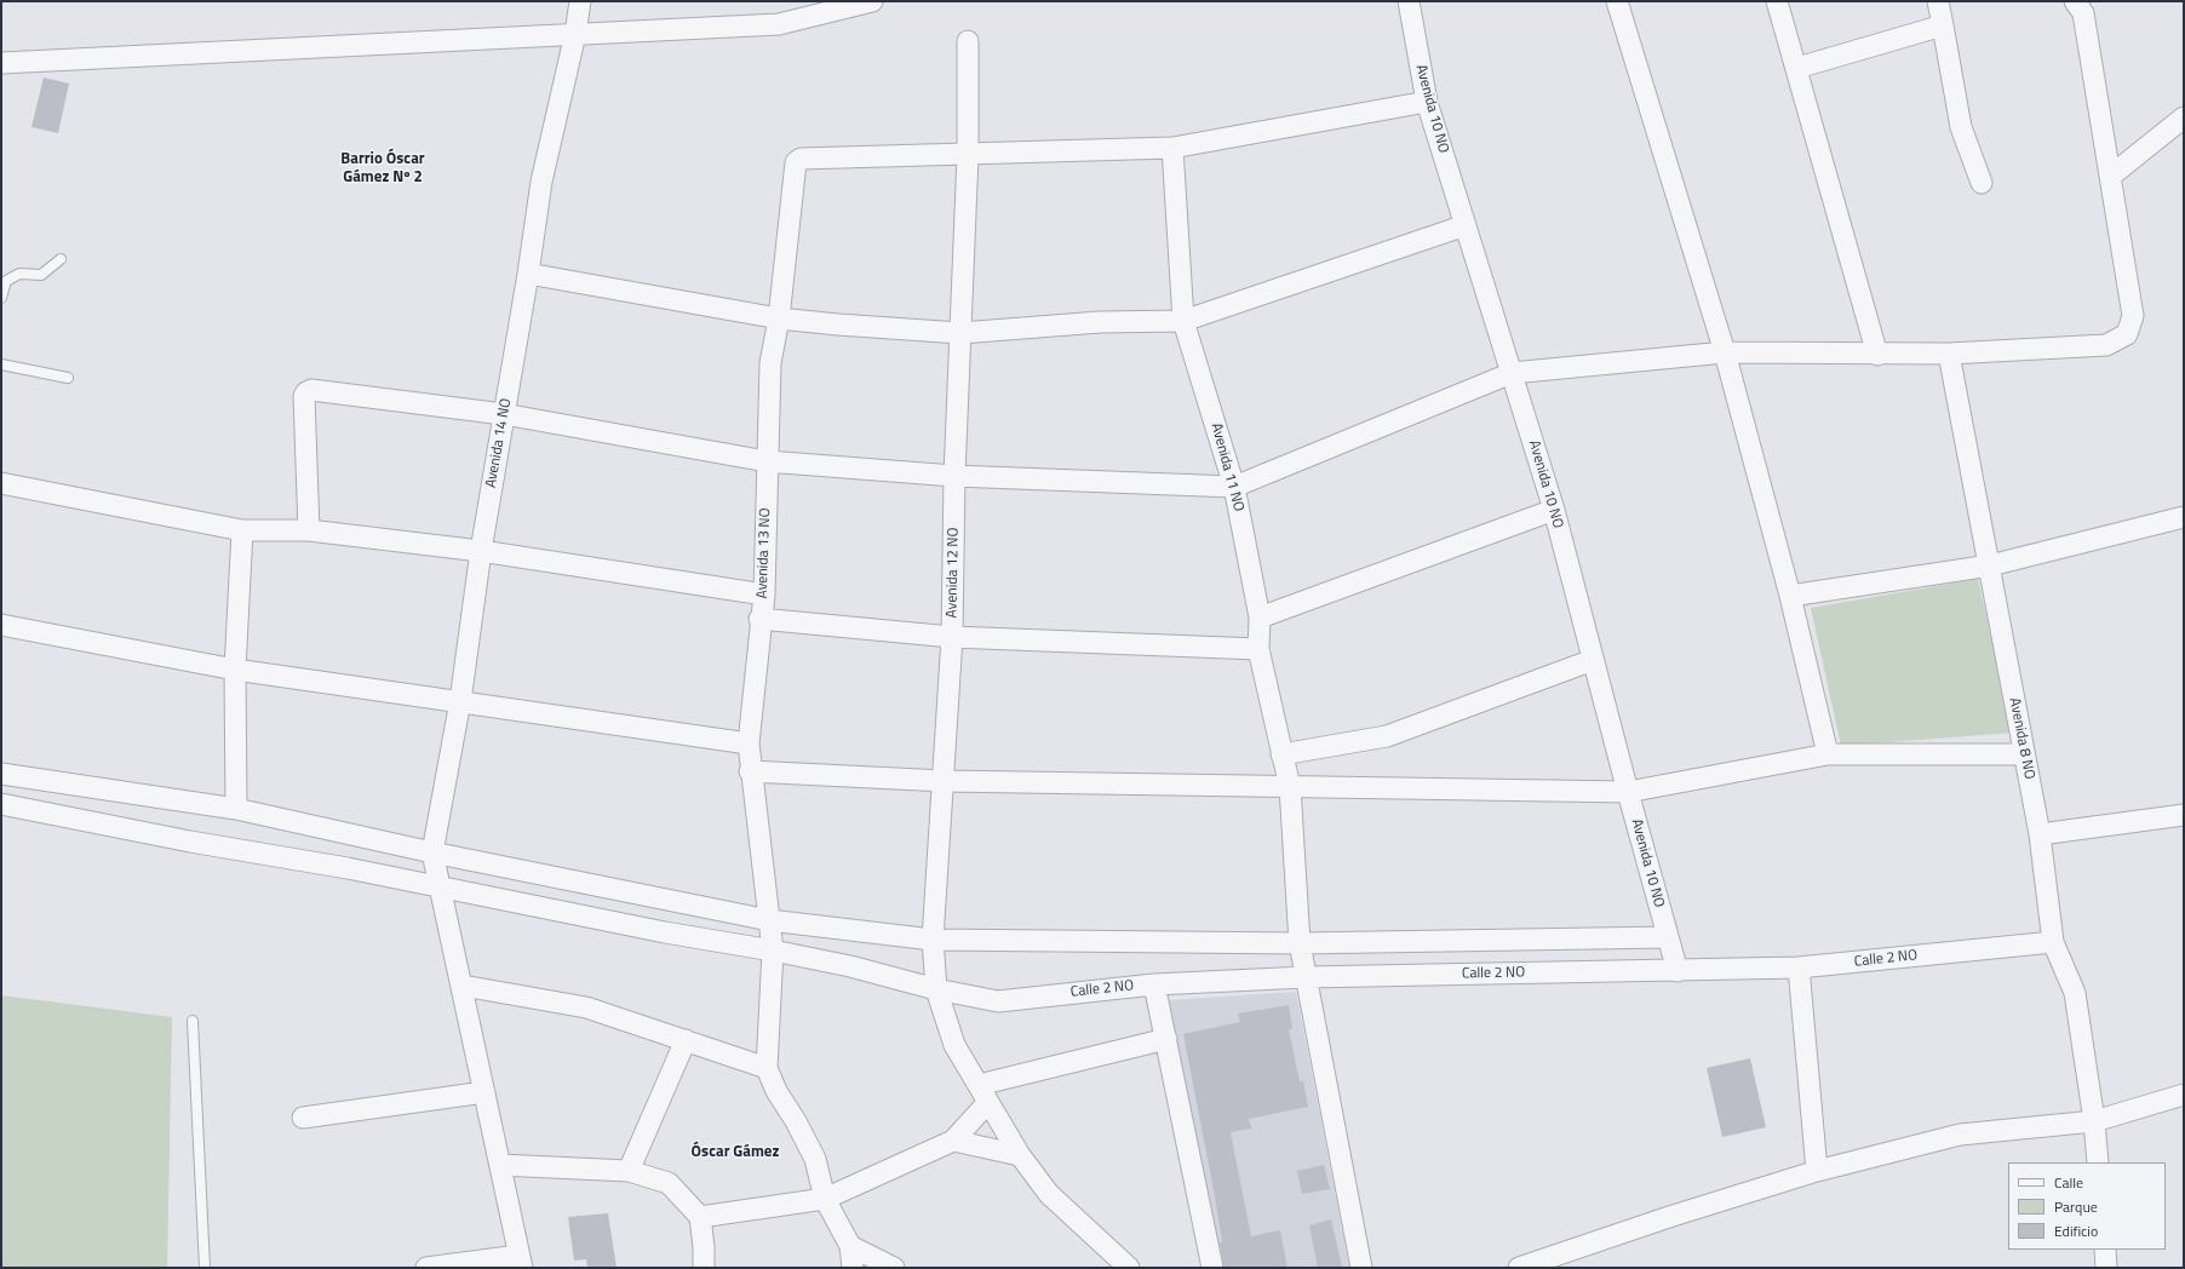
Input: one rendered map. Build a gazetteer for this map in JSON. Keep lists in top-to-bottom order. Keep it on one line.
{"streets":{"street":["Avenida 10 NO","Avenida 14 NO","Avenida 11 NO","Avenida 13 NO","Avenida 12 NO","Avenida 8 NO","Calle 2 NO"]},"crossings":[["Avenida 10 NO","Calle 2 NO"],["Avenida 14 NO","Calle 2 NO"],["Avenida 11 NO","Calle 2 NO"],["Avenida 13 NO","Avenida 12 NO"],["Avenida 13 NO","Calle 2 NO"],["Avenida 12 NO","Calle 2 NO"],["Avenida 8 NO","Calle 2 NO"]],"districts":["Barrio Óscar Gámez Nº 2","Óscar Gámez"],"legend":["Calle","Parque","Edificio"]}
